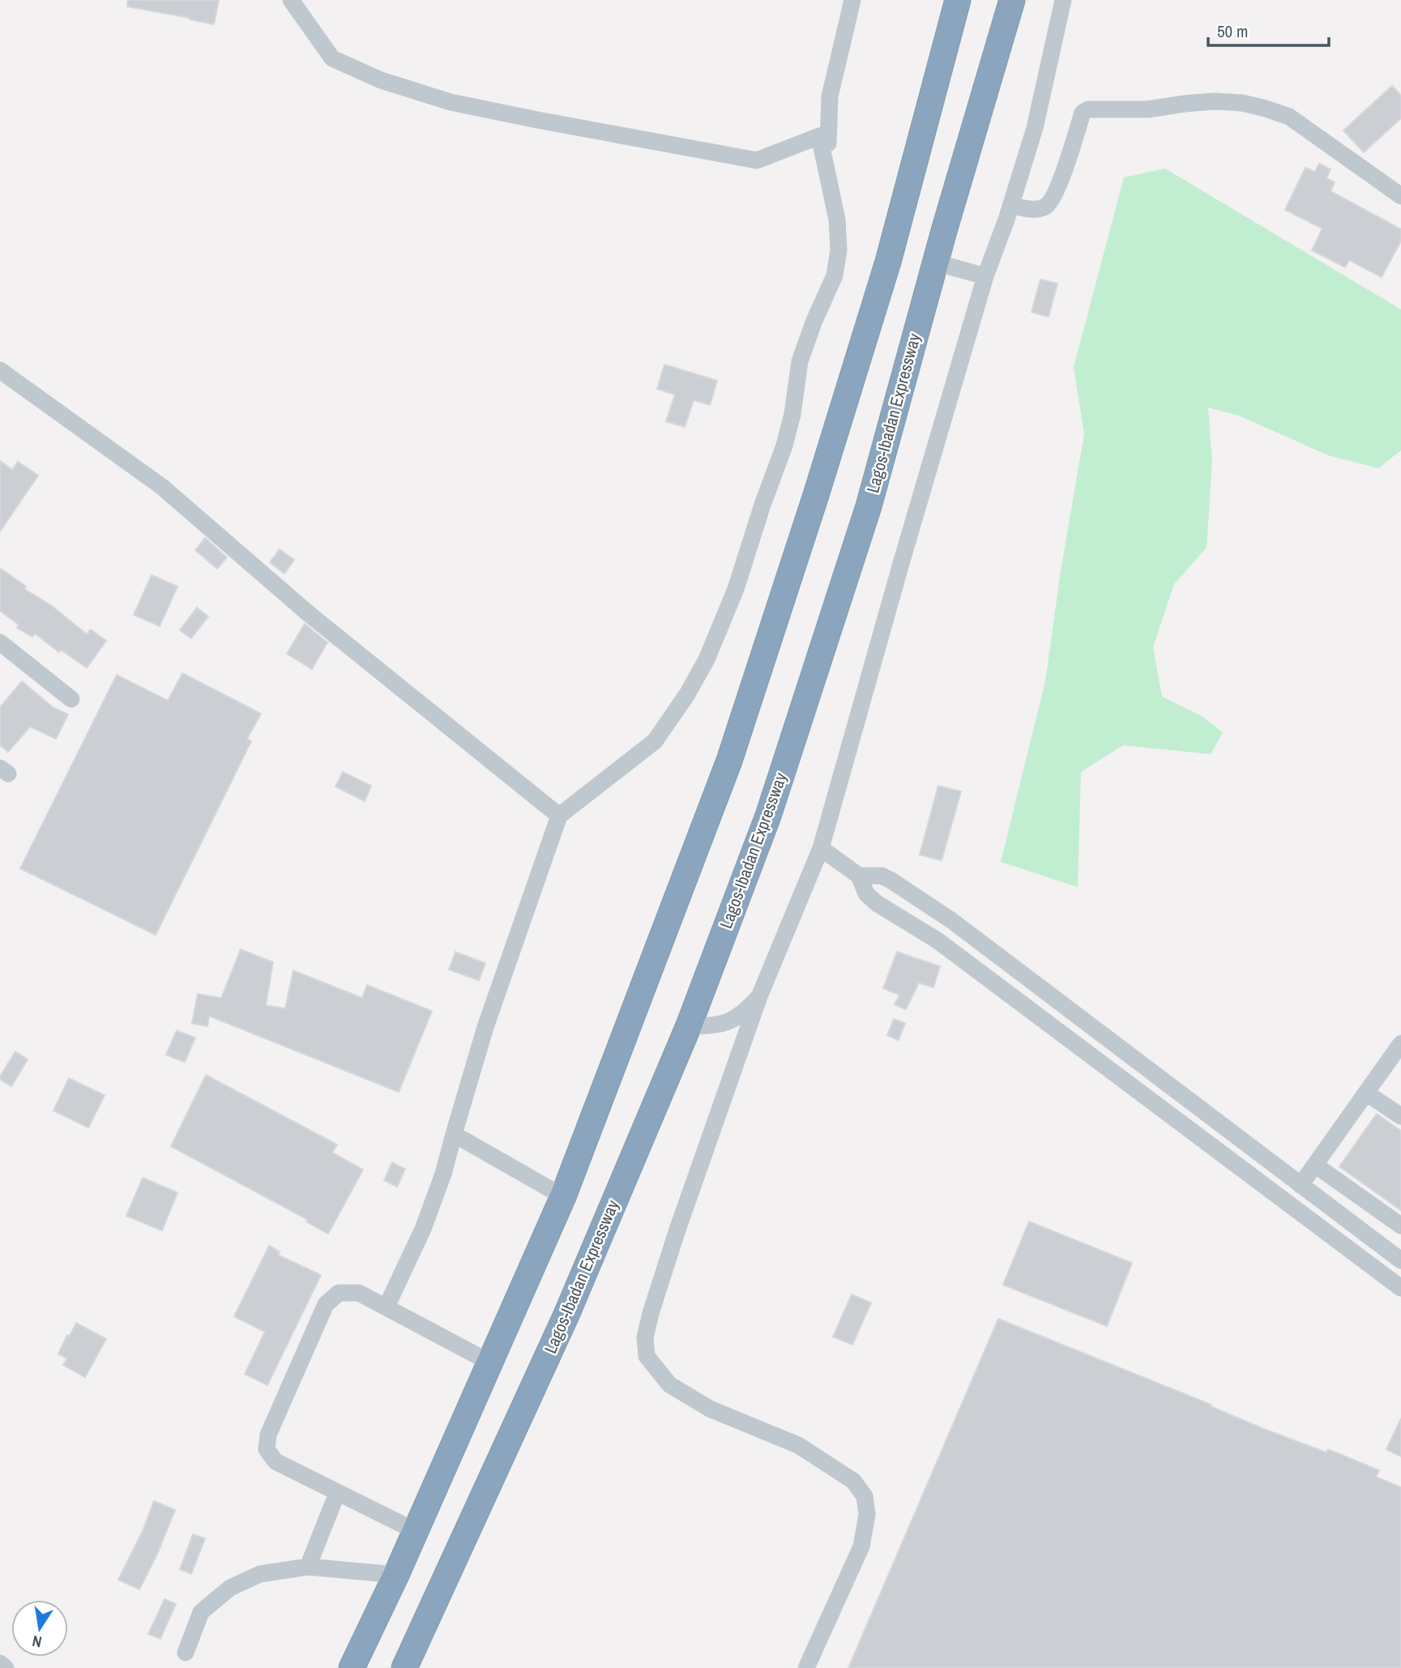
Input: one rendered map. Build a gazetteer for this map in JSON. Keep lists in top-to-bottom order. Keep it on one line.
{"streets":{"highway":["Lagos-Ibadan Expressway"]},"scale_bar":"50 m","north":"bottom"}
